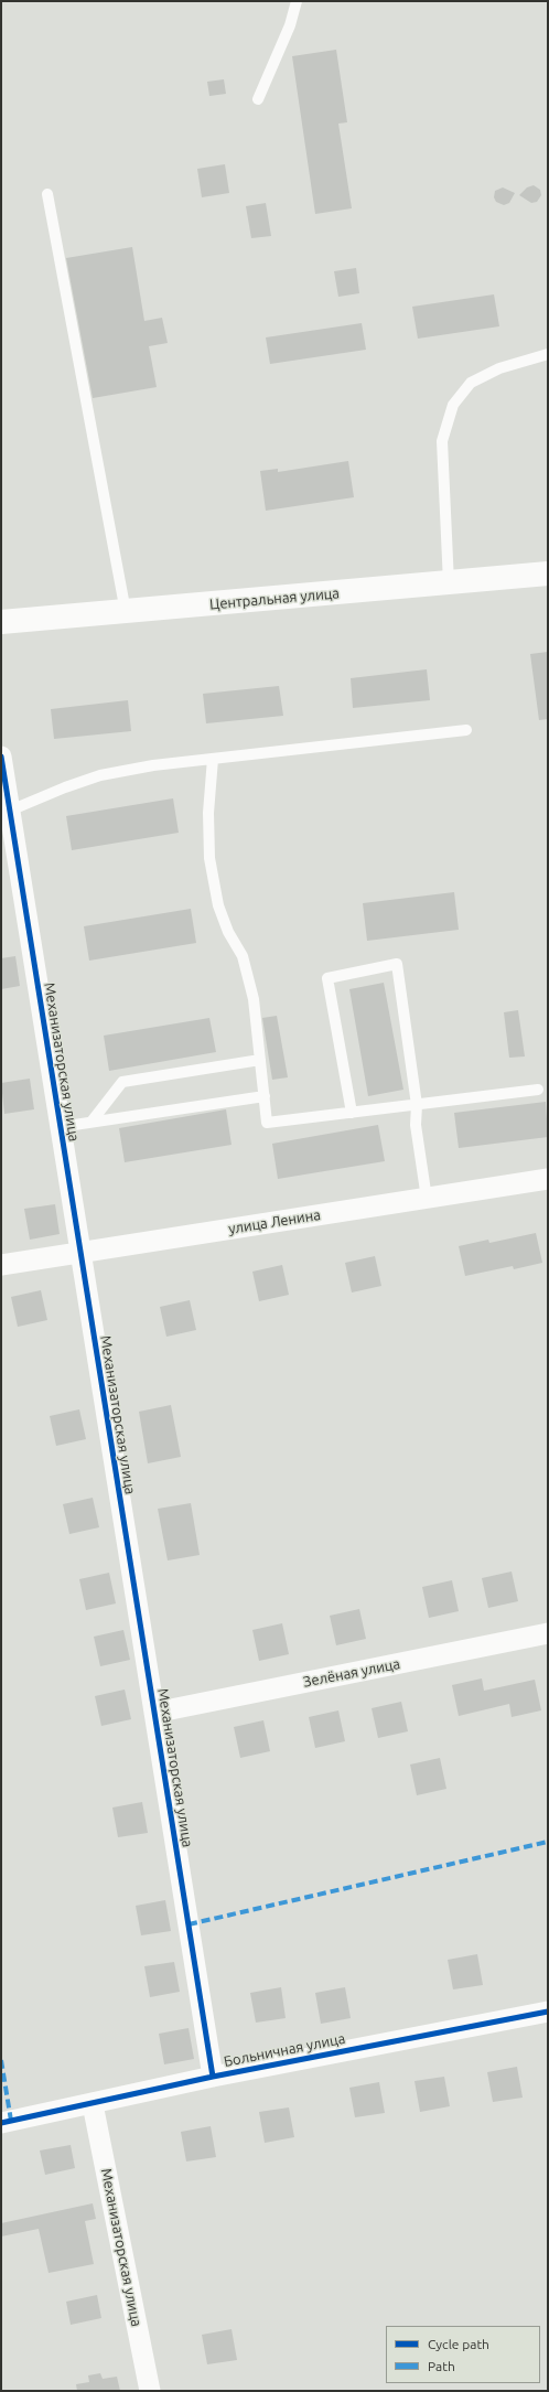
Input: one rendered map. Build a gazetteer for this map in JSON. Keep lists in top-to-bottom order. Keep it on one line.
{"streets":{"street":["Центральная улица","Механизаторская улица","улица Ленина","Зелёная улица","Больничная улица"]},"crossings":[["Механизаторская улица","улица Ленина"],["Механизаторская улица","Зелёная улица"],["Механизаторская улица","Больничная улица"]],"legend":["Cycle path","Path"]}
